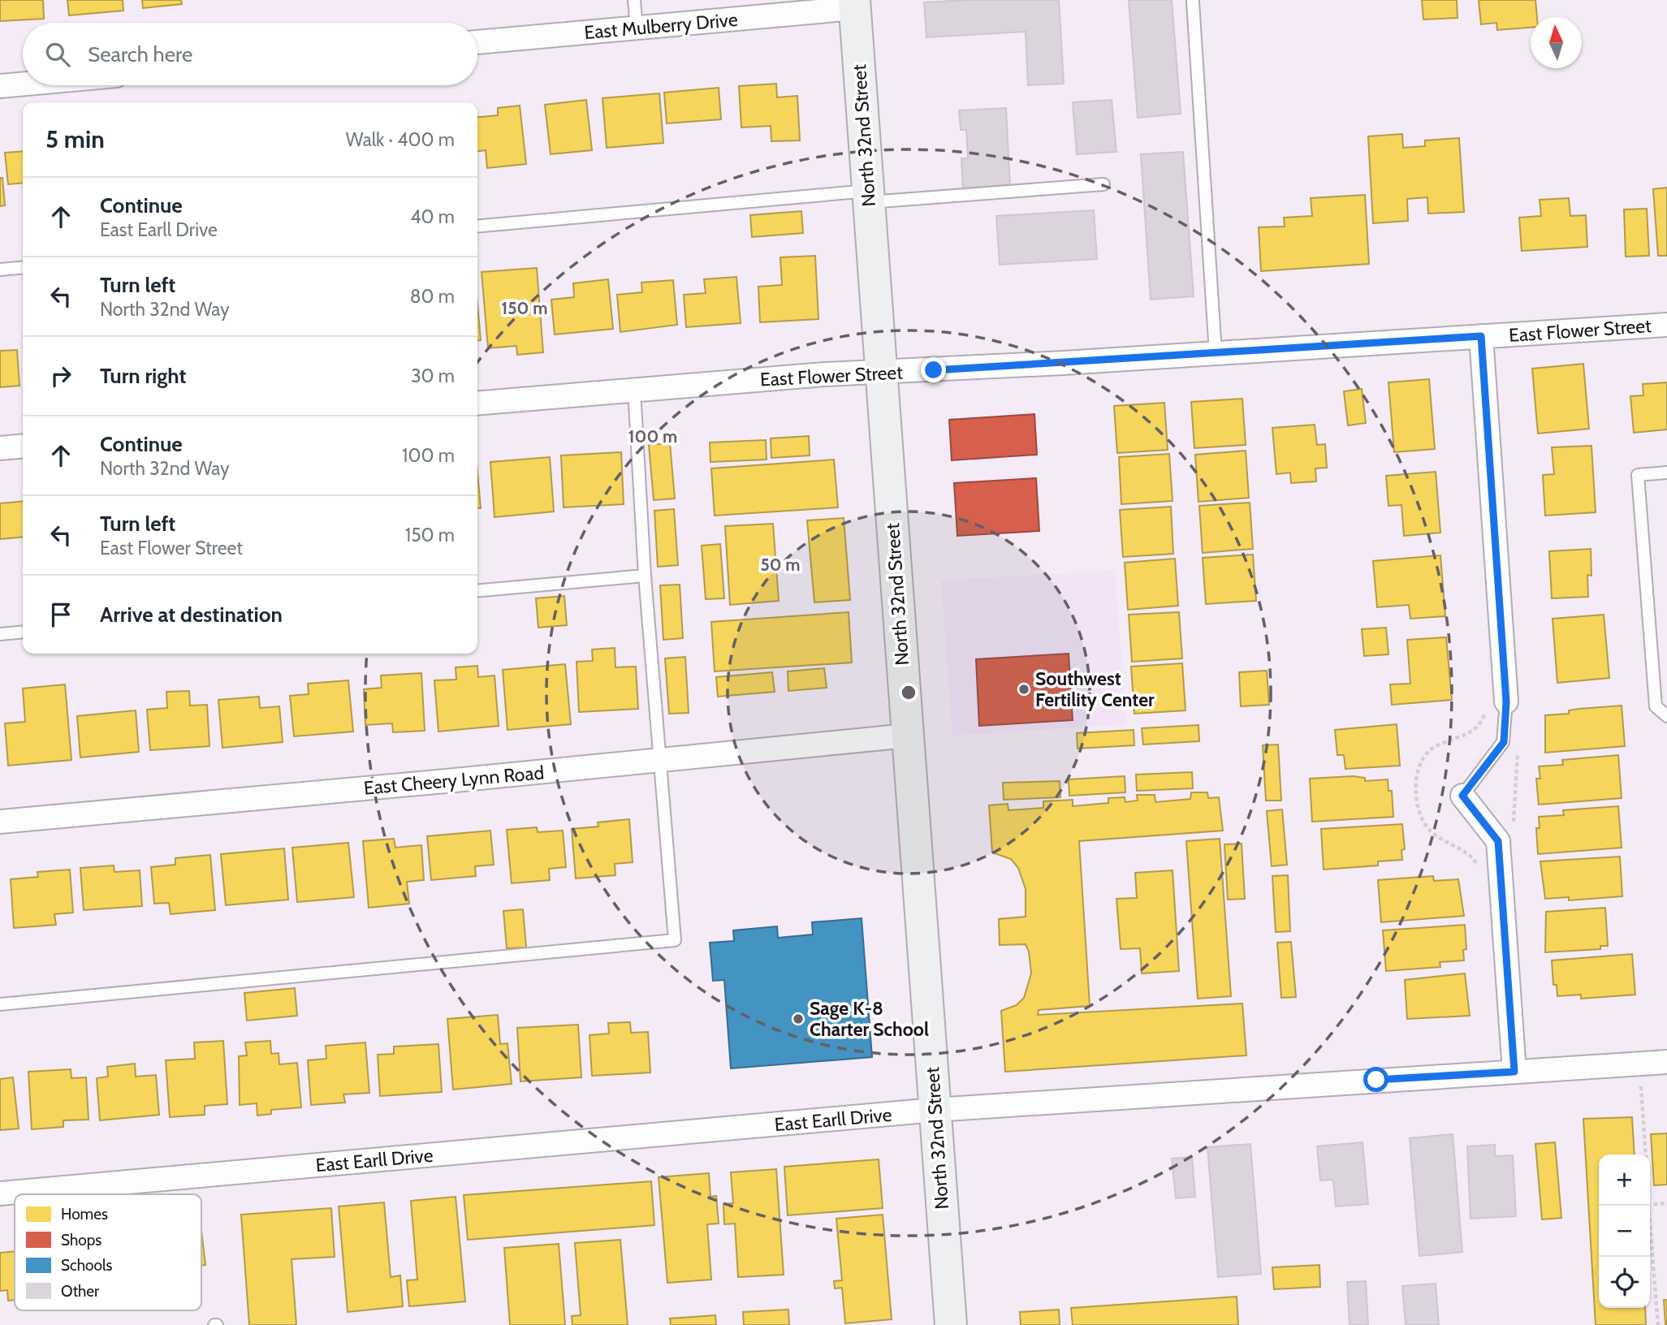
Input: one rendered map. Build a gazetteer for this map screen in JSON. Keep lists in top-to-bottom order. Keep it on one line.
{"streets":{"main road":["North 32nd Street"],"street":["East Mulberry Drive","East Flower Street","East Cheery Lynn Road","East Earll Drive"]},"crossings":[["East Mulberry Drive","North 32nd Street"],["North 32nd Street","East Flower Street"],["North 32nd Street","East Cheery Lynn Road"],["North 32nd Street","East Earll Drive"]],"places":["Southwest Fertility Center","Sage K-8 Charter School"],"legend":["Homes","Shops","Schools","Other"],"north":"top","page":{"search":"Search here","heading":["5 min","Walk · 400 m"],"list":[["Continue","East Earll Drive","40 m"],["Turn left","North 32nd Way","80 m"],["Turn right","30 m"],["Continue","North 32nd Way","100 m"],["Turn left","East Flower Street","150 m"],"Arrive at destination"],"map_buttons":["+","−"]},"rings":["150 m","100 m","50 m"]}
